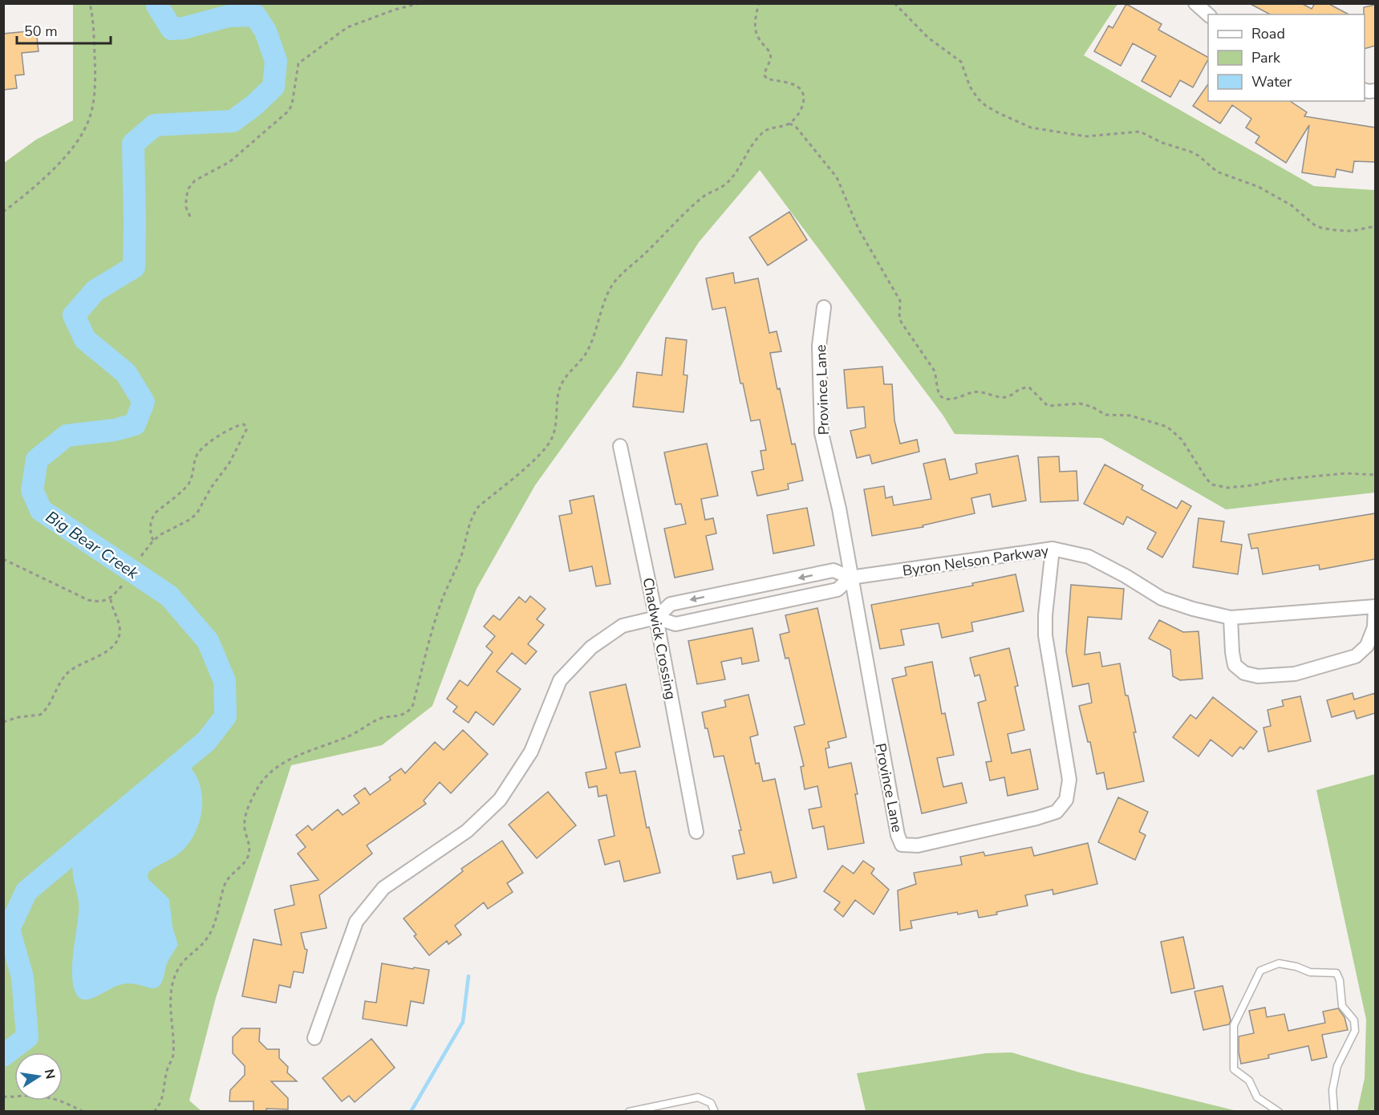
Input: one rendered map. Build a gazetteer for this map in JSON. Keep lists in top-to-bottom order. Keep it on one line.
{"streets":{"street":["Province Lane","Byron Nelson Parkway","Chadwick Crossing"]},"crossings":[["Province Lane","Byron Nelson Parkway"],["Byron Nelson Parkway","Chadwick Crossing"]],"water":["Big Bear Creek"],"legend":["Road","Park","Water"],"scale_bar":"50 m","north":"right"}
